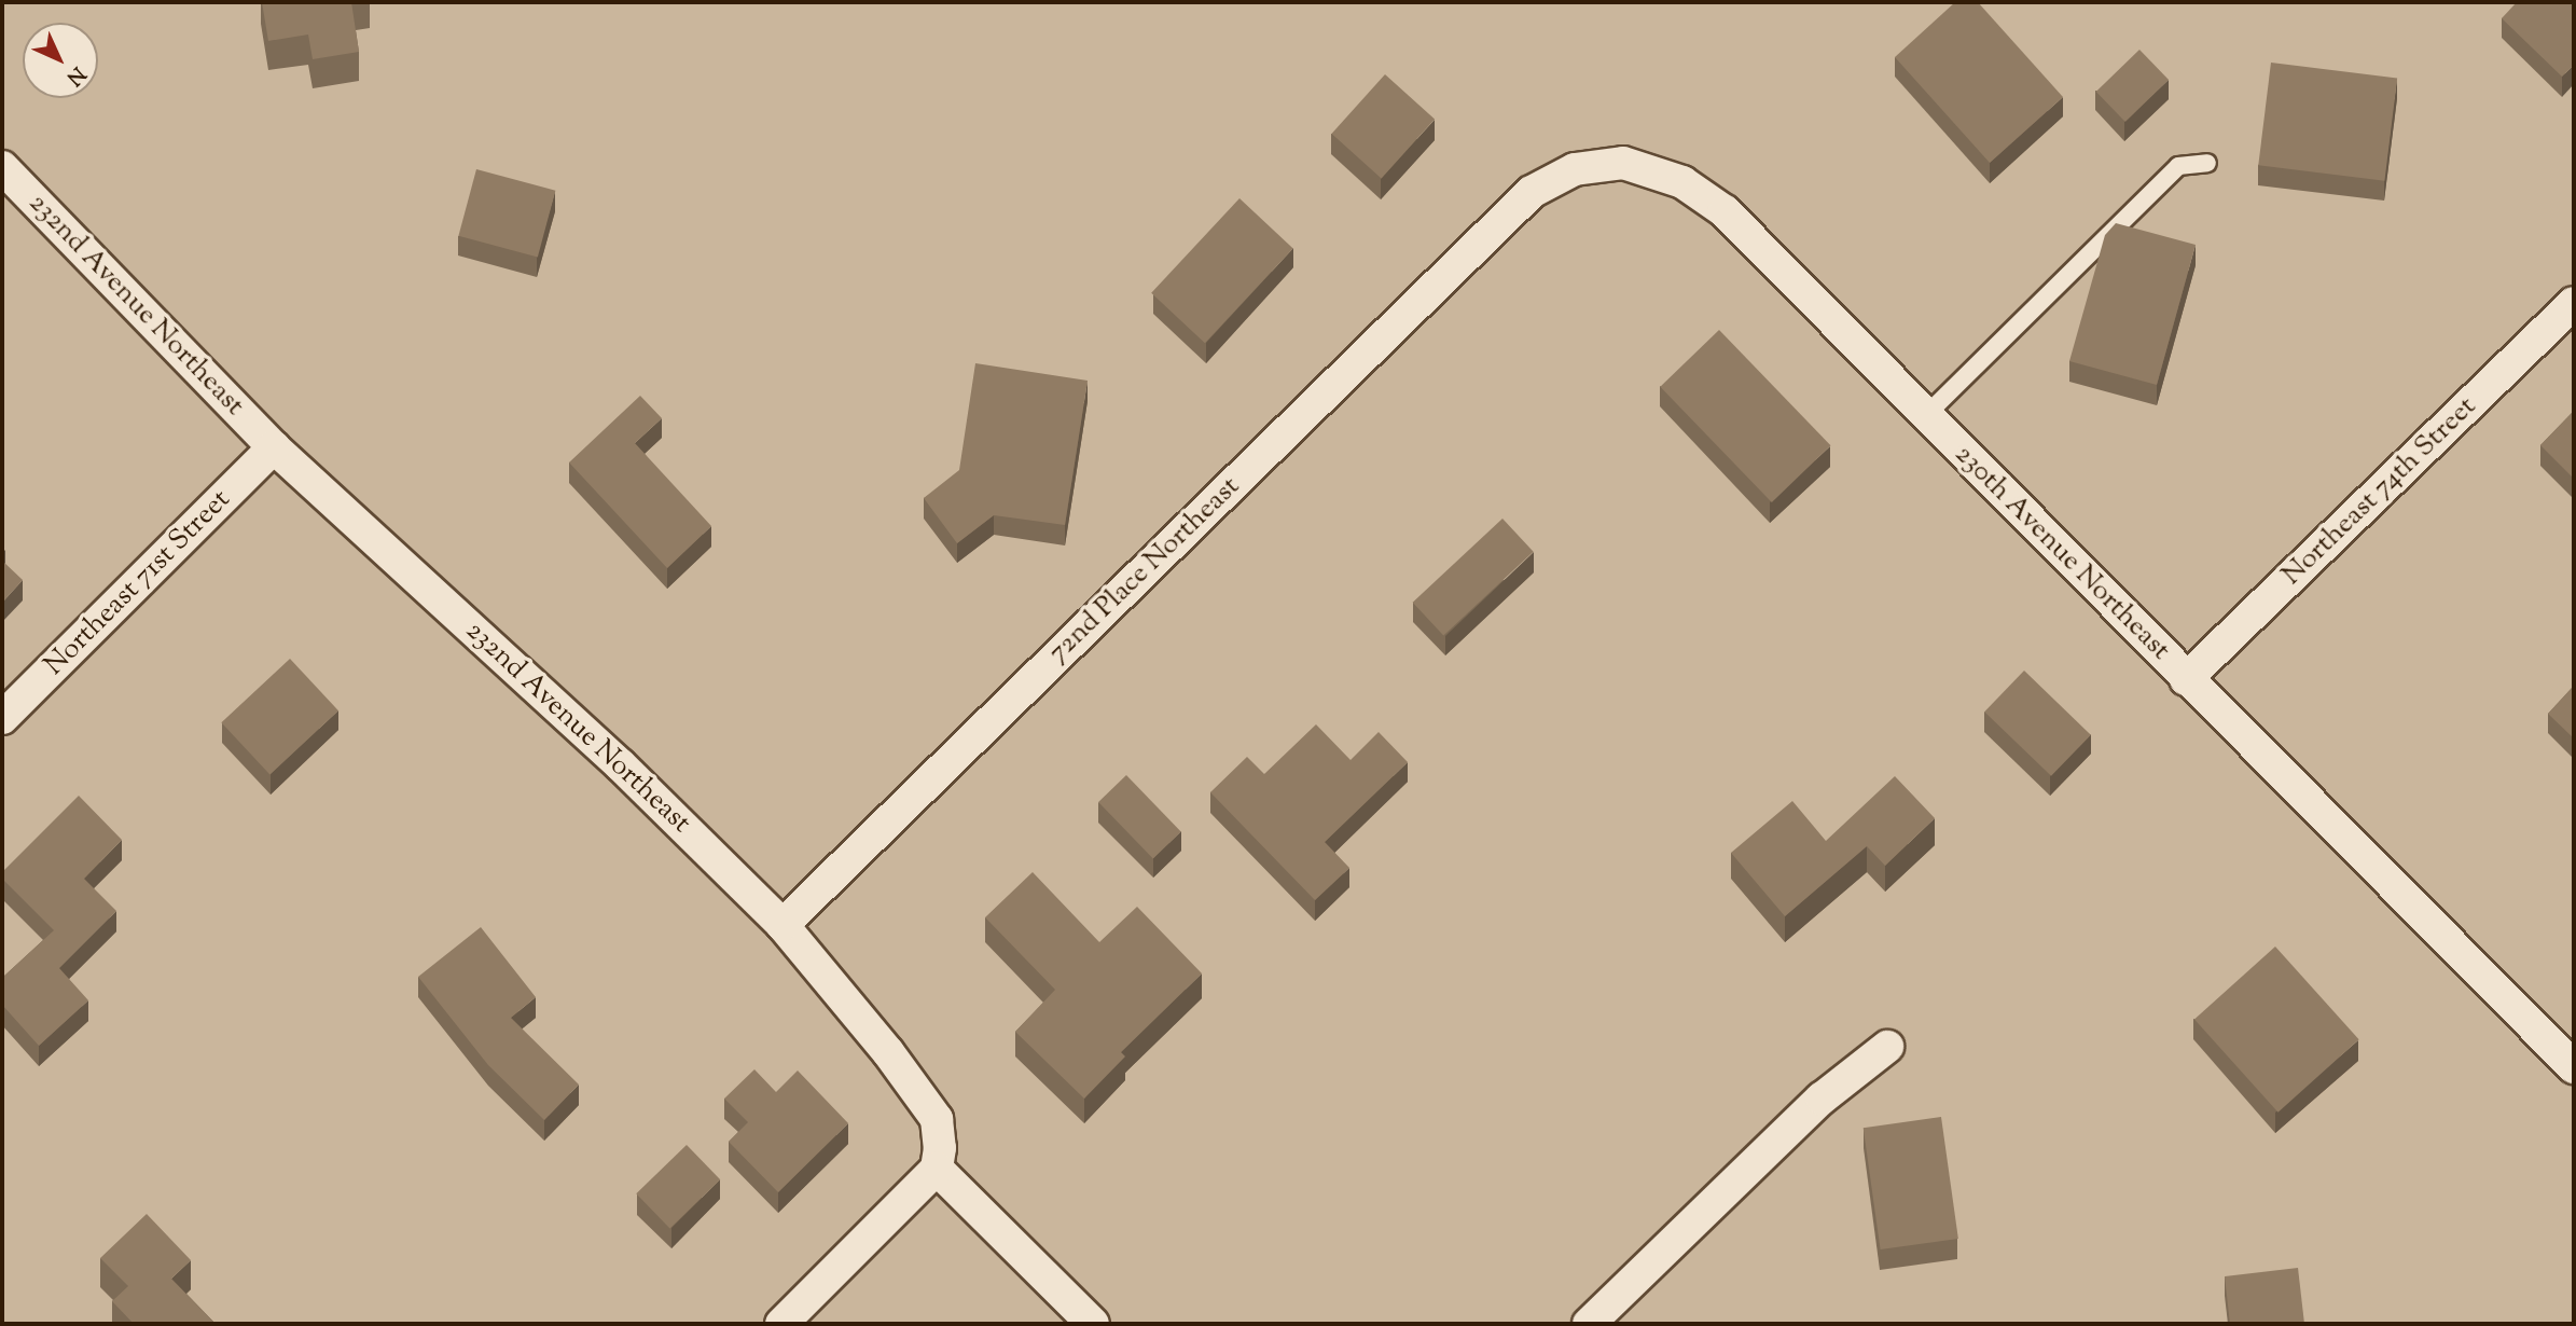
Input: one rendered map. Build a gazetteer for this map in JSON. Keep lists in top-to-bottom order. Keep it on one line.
{"streets":{"street":["232nd Avenue Northeast","Northeast 74th Street","230th Avenue Northeast","72nd Place Northeast","Northeast 71st Street"]},"crossings":[["232nd Avenue Northeast","72nd Place Northeast"],["232nd Avenue Northeast","Northeast 71st Street"],["Northeast 74th Street","230th Avenue Northeast"],["230th Avenue Northeast","72nd Place Northeast"]],"north":"bottom right"}
